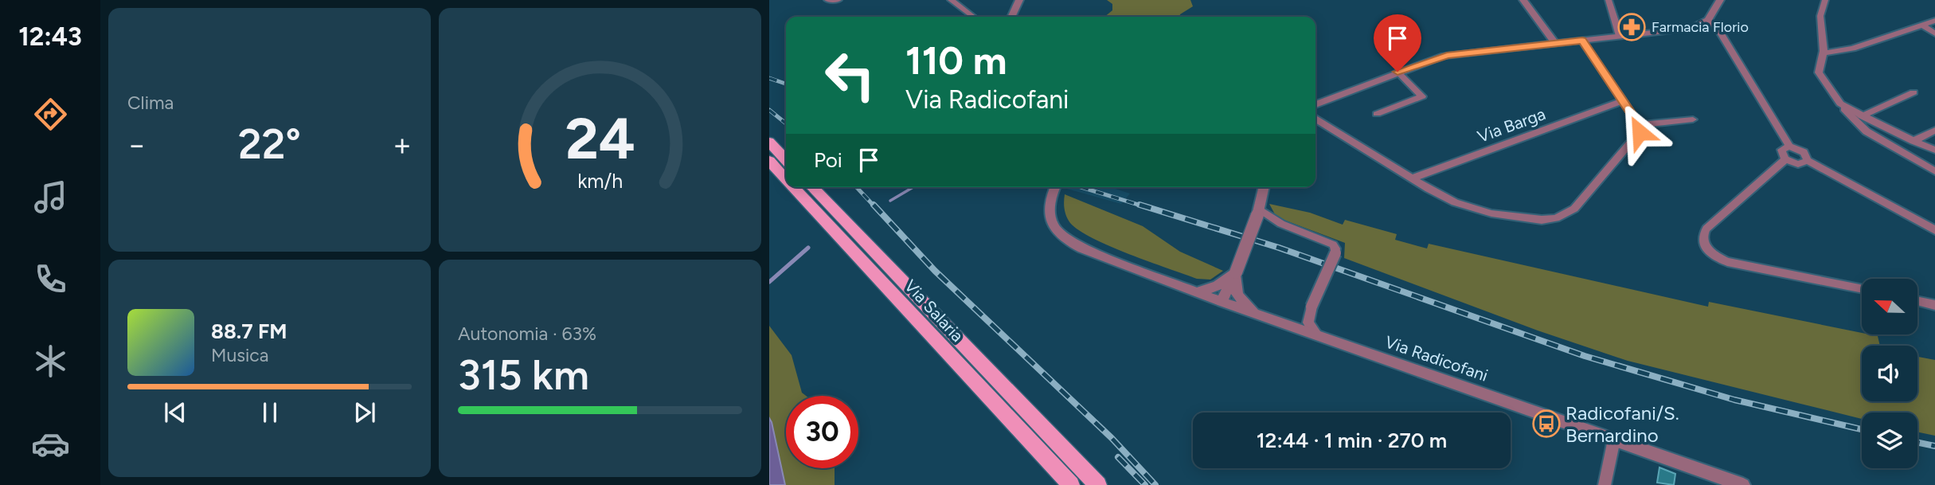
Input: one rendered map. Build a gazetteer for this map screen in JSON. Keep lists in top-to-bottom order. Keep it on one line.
{"streets":{"main road":["Via Salaria"],"street":["Via Barga","Via Radicofani"]},"places":{"pharmacy":["Farmacia Florio"],"bus stop":["Radicofani/S. Bernardino"]},"north":"left","page":{"tabs":"12:43","tile":["Clima",["Autonomia · 63%","315 km"]],"turn":["110 m","Via Radicofani"],"heat":["−","22°","+"],"then":"Poi","song":["88.7 FM","Musica"],"limit":"30","trip":"12:44 · 1 min · 270 m","gauge":["24","km/h"]}}
